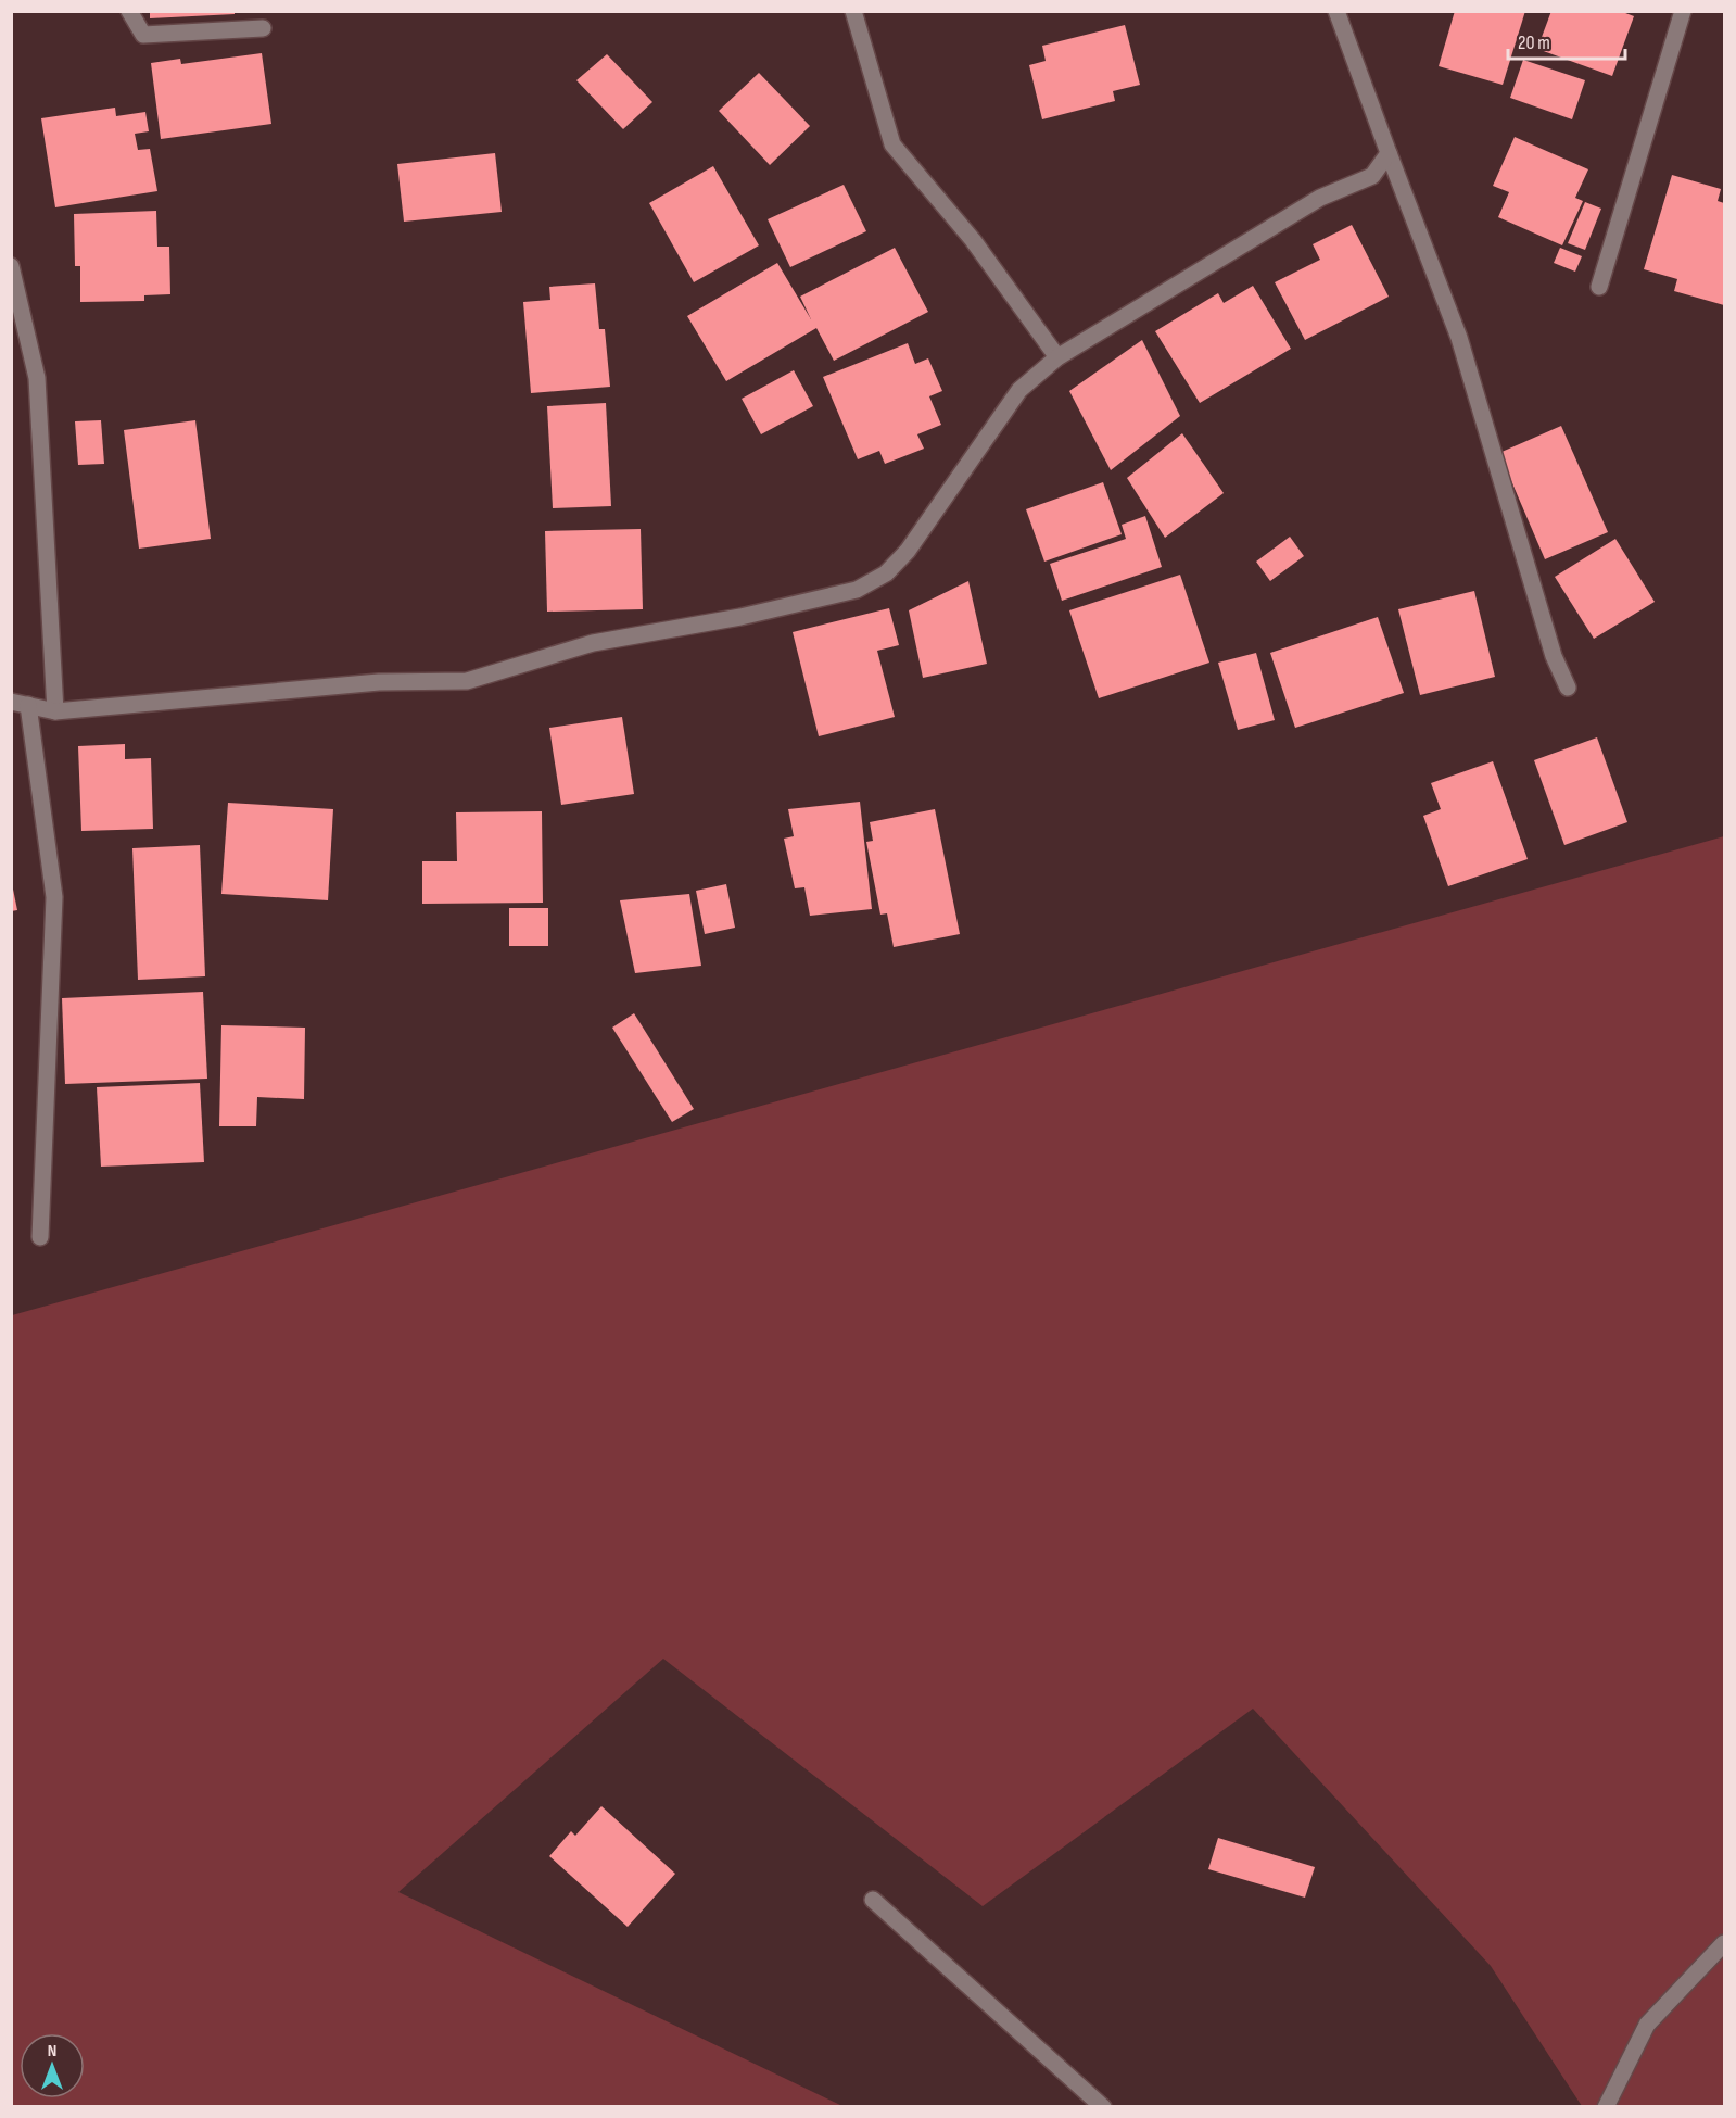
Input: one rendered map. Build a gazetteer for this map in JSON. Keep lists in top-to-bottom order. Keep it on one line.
{"scale_bar":"20 m","north":"top"}
